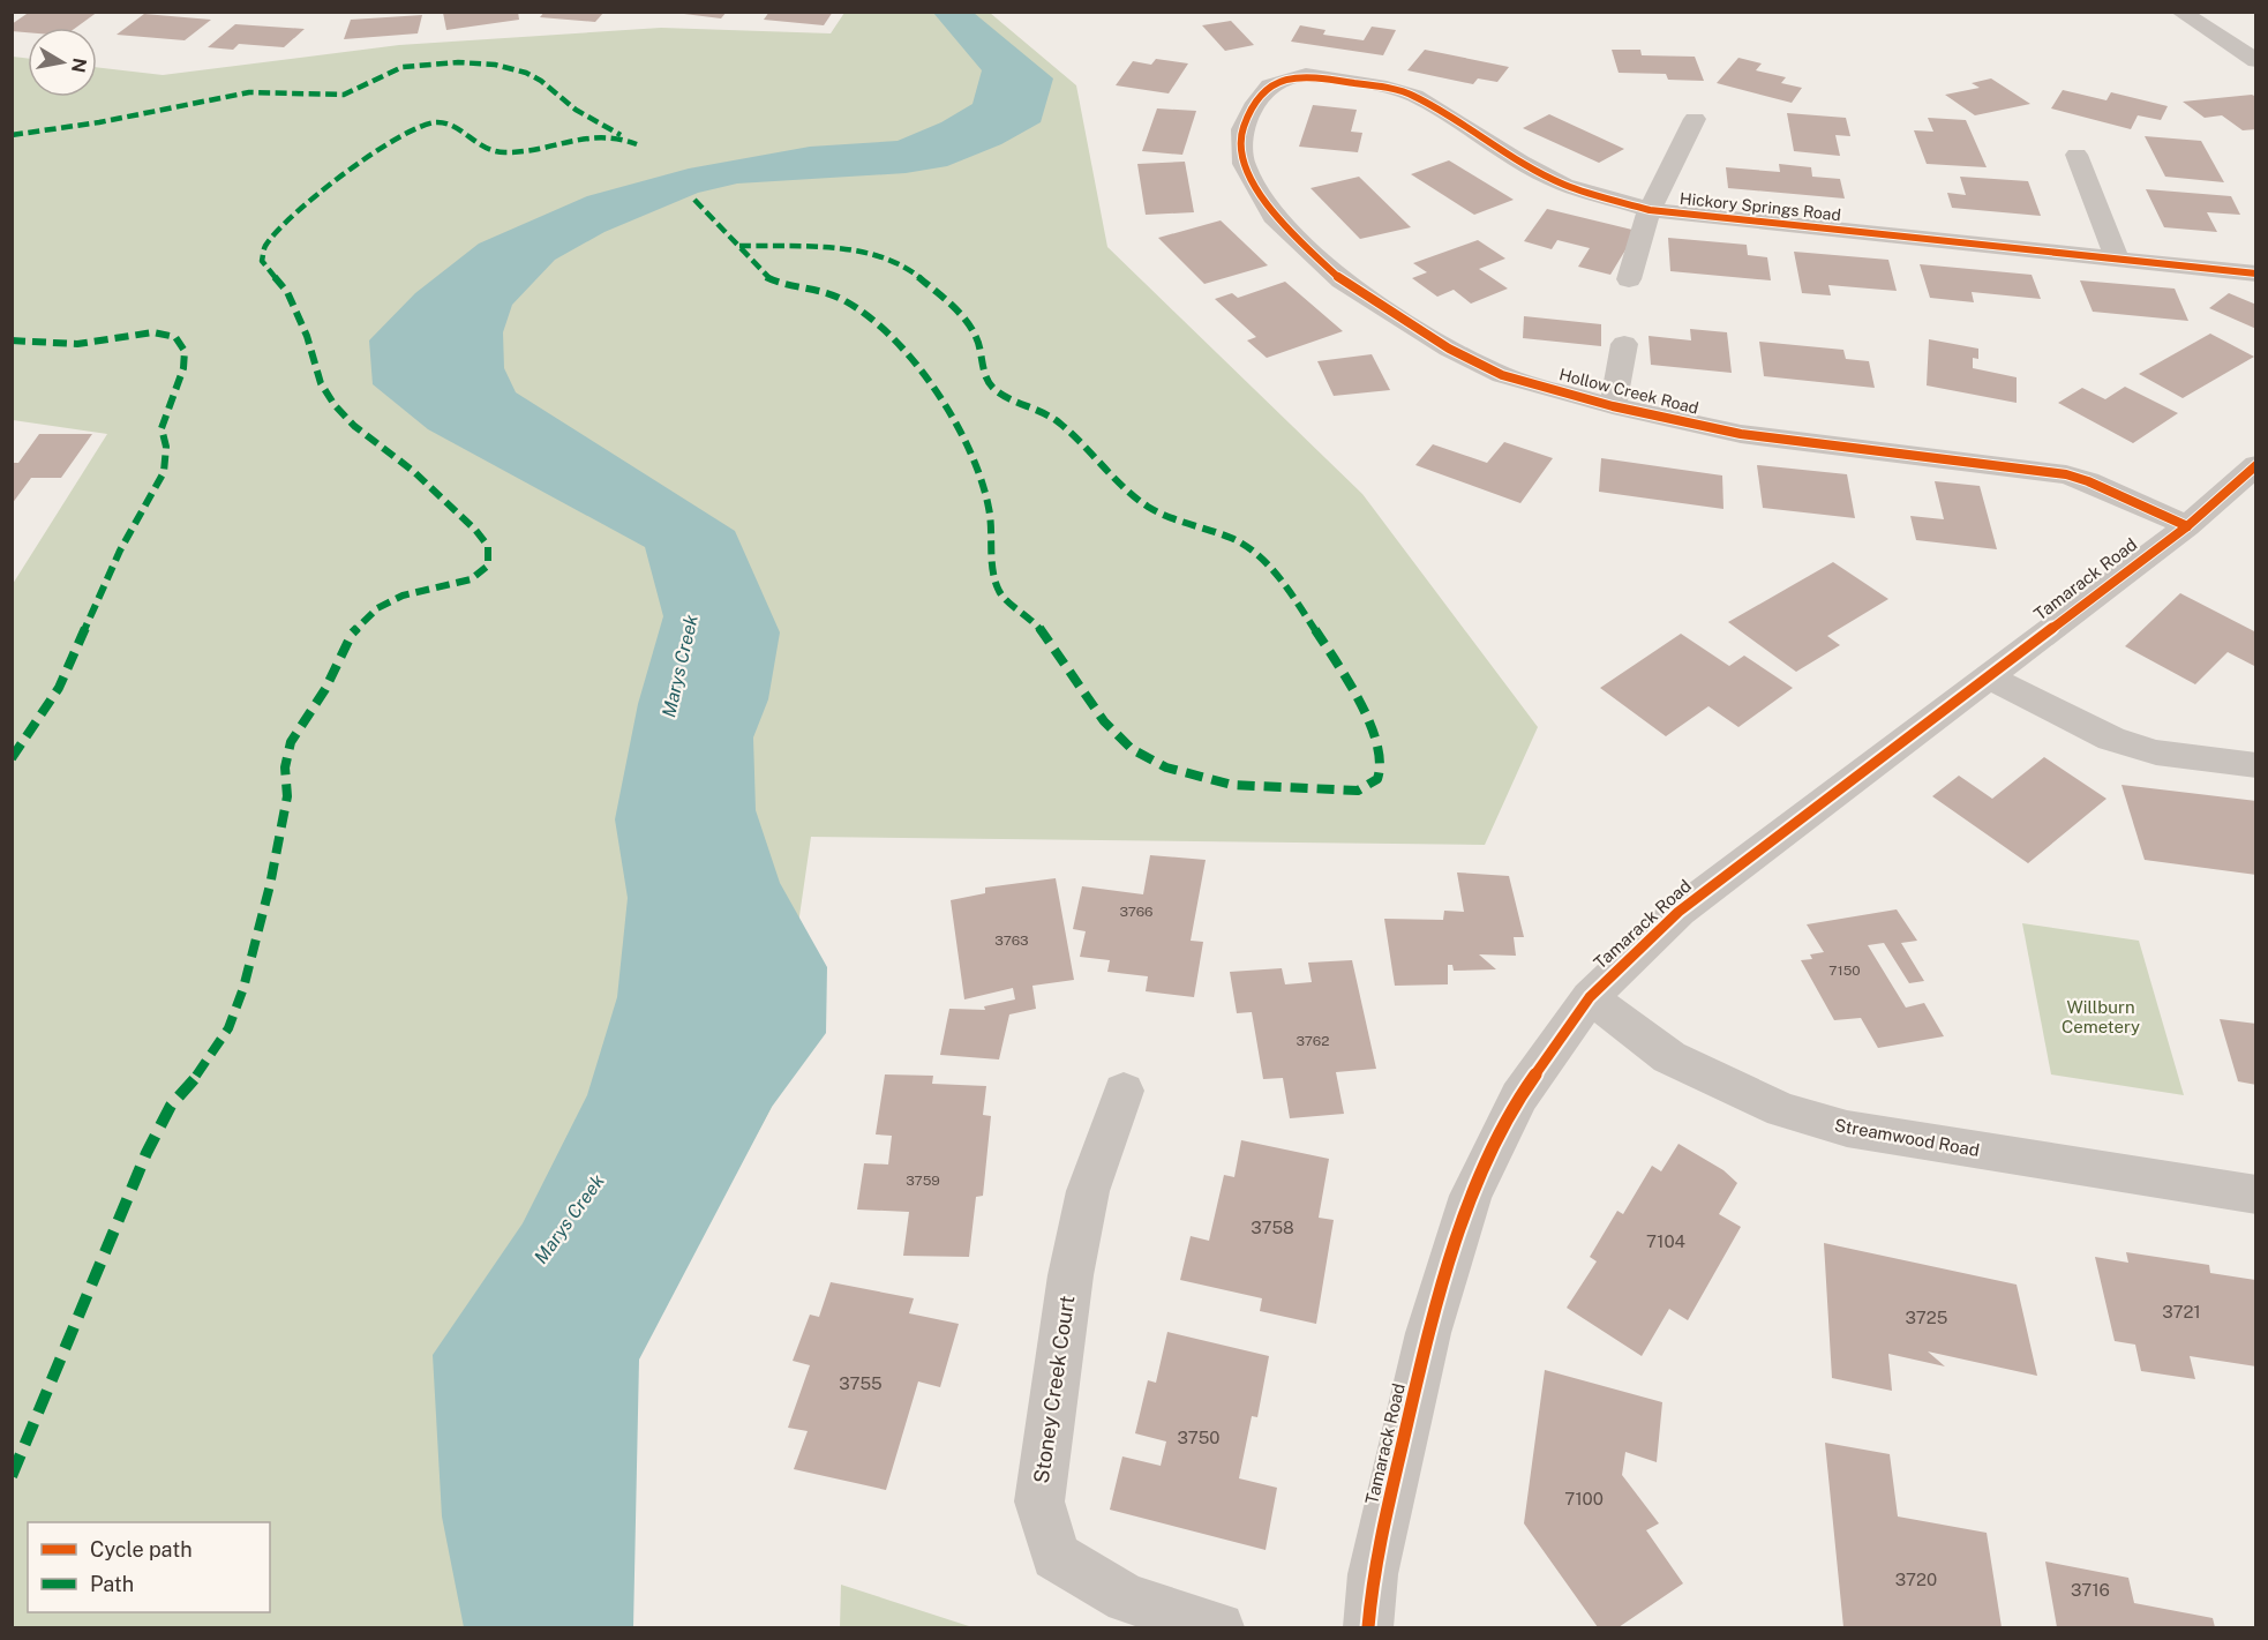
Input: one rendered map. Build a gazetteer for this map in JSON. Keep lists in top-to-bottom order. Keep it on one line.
{"streets":{"street":["Hickory Springs Road","Hollow Creek Road","Tamarack Road","Streamwood Road","Stoney Creek Court"]},"crossings":[["Hickory Springs Road","Hollow Creek Road"],["Hollow Creek Road","Tamarack Road"],["Tamarack Road","Streamwood Road"]],"water":["Marys Creek"],"parks":["Willburn Cemetery"],"house_numbers":["3766","3763","7150","3762","3759","3758","7104","3721","3725","3755","3750","7100","3720","3716"],"legend":["Cycle path","Path"],"north":"right"}
